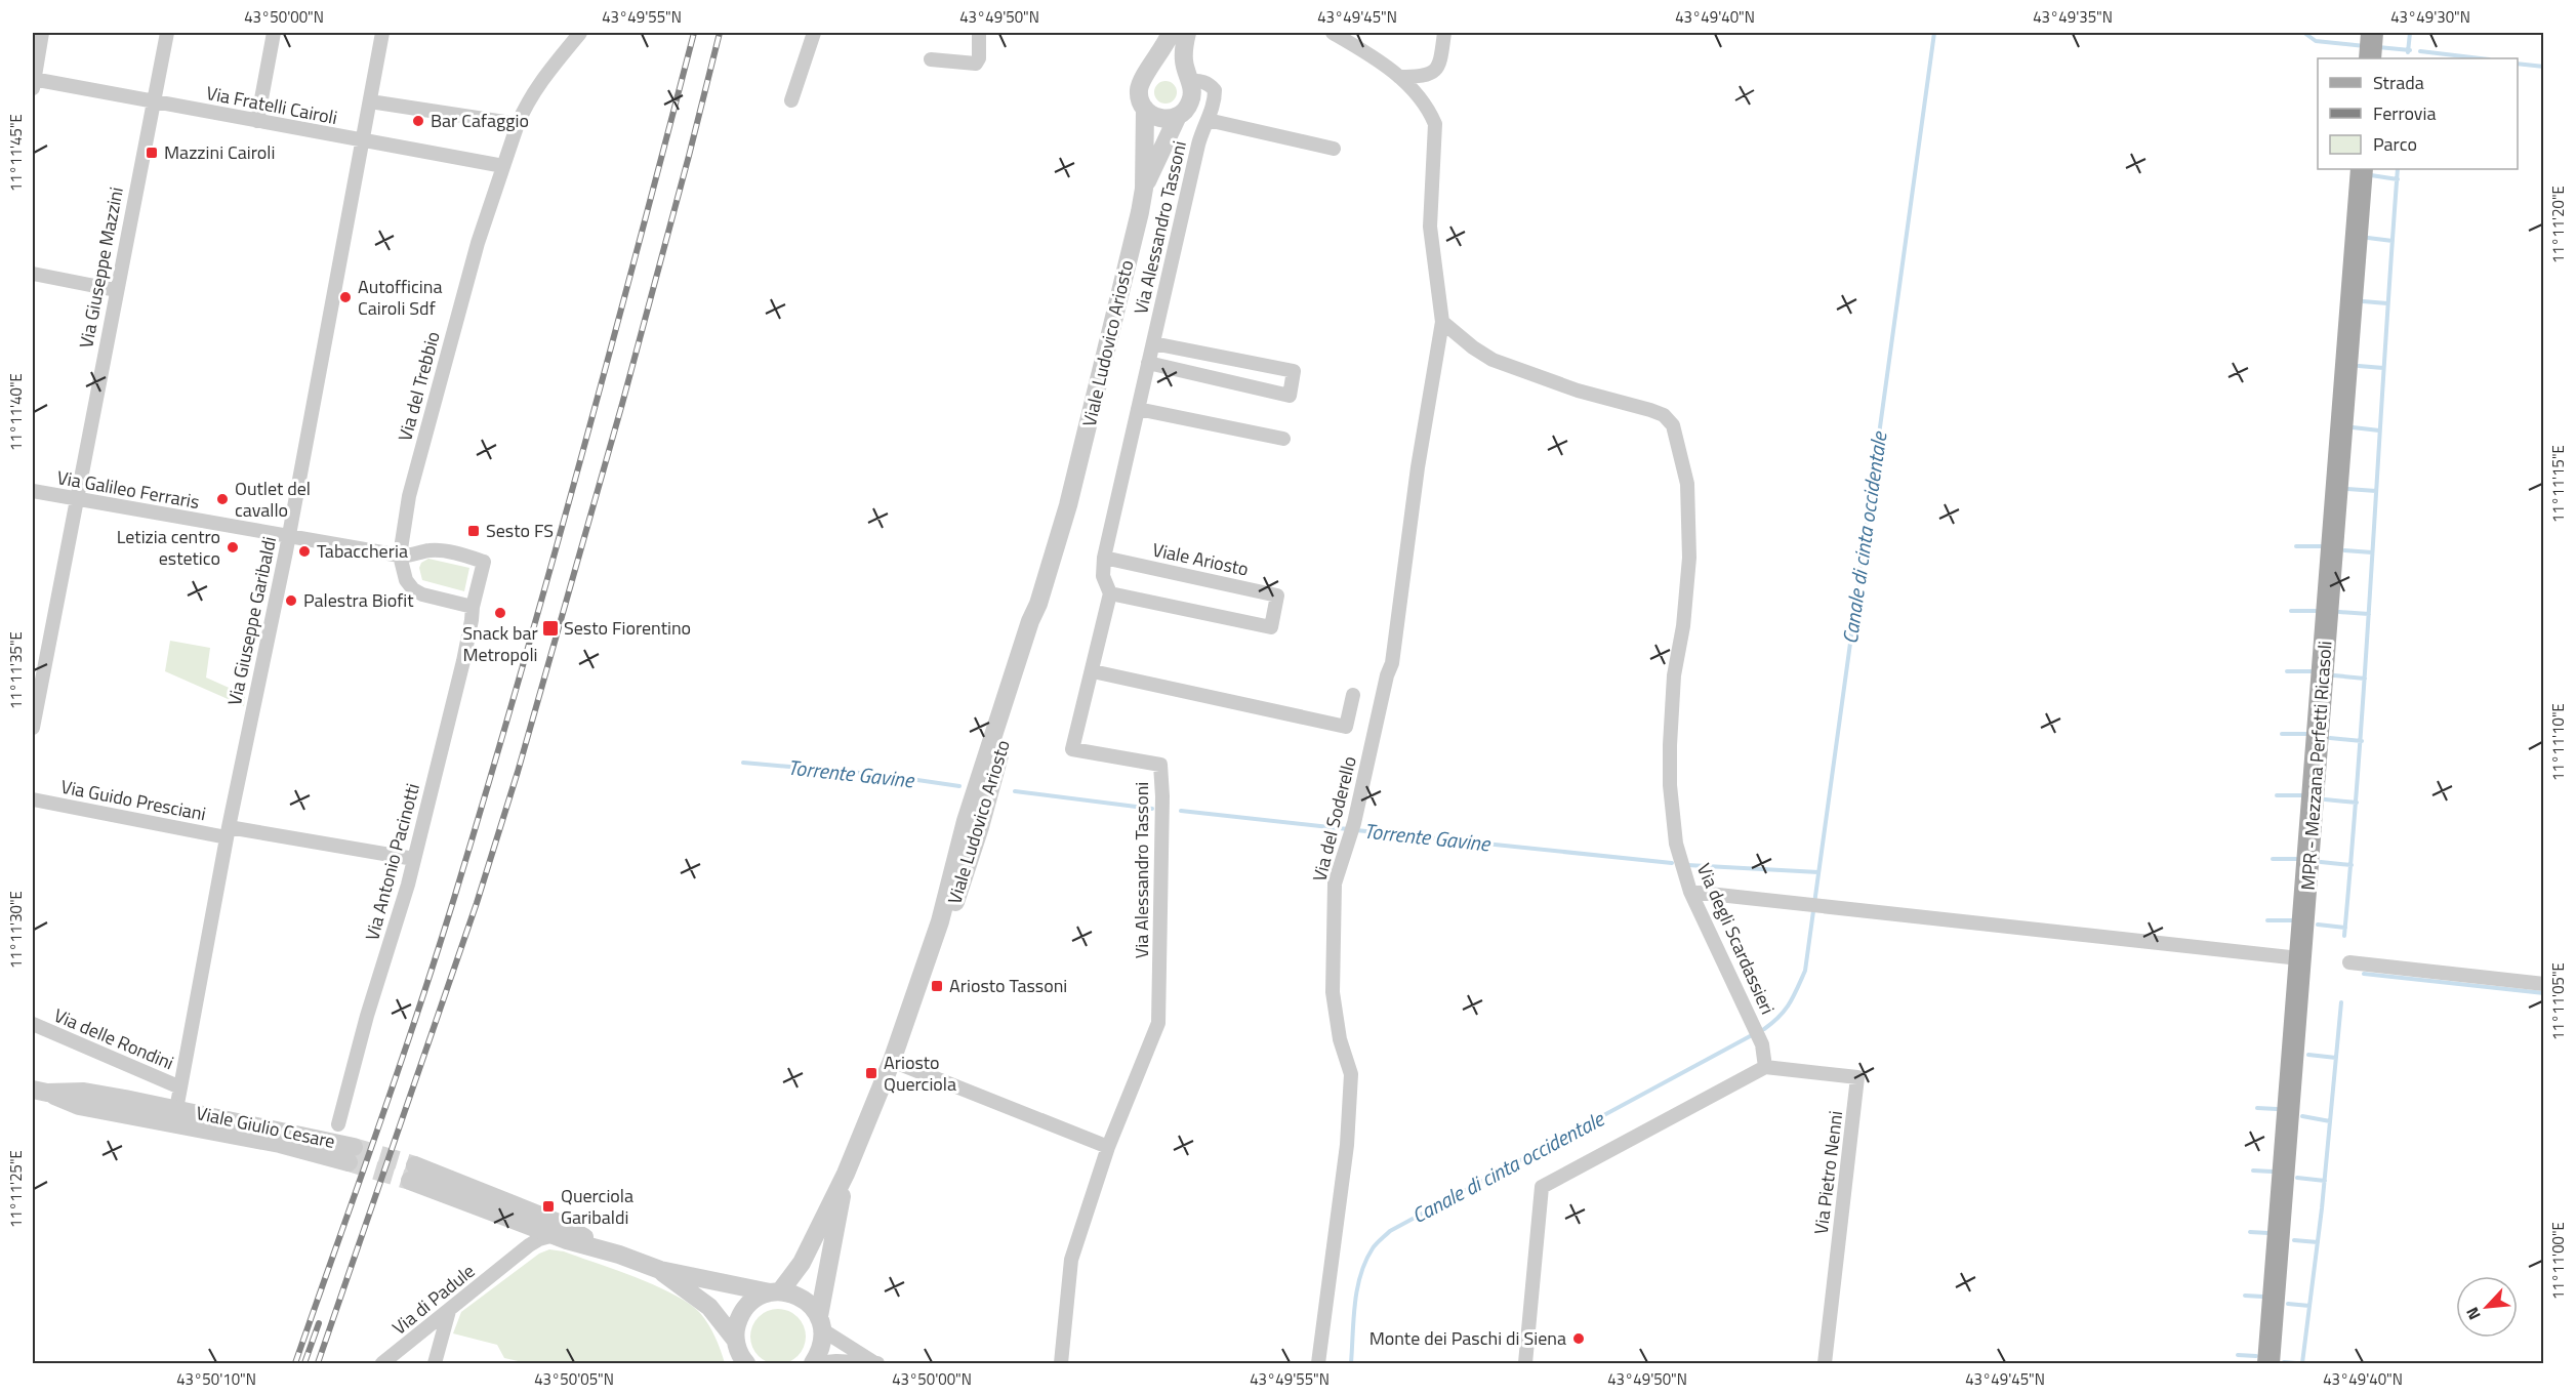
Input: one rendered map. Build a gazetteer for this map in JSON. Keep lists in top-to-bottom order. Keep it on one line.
{"streets":{"main road":["MPR - Mezzana Perfetti Ricasoli"],"street":["Via Fratelli Cairoli","Via Alessandro Tassoni","Via Giuseppe Mazzini","Viale Ludovico Ariosto","Via del Trebbio","Via Galileo Ferraris","Viale Ariosto","Via Giuseppe Garibaldi","Via Guido Presciani","Via del Soderello","Via Antonio Pacinotti","Via degli Scardassieri","Via delle Rondini","Viale Giulio Cesare","Via Pietro Nenni","Via di Padule"]},"crossings":[["Via Fratelli Cairoli","Via Giuseppe Mazzini"],["Via Fratelli Cairoli","Via del Trebbio"],["Via Fratelli Cairoli","Via Giuseppe Garibaldi"],["Via Alessandro Tassoni","Viale Ludovico Ariosto"],["Via Alessandro Tassoni","Viale Ariosto"],["Via Giuseppe Mazzini","Via Galileo Ferraris"],["Via del Trebbio","Via Galileo Ferraris"],["Via del Trebbio","Via Antonio Pacinotti"],["Via Galileo Ferraris","Via Giuseppe Garibaldi"],["Via Galileo Ferraris","Via Antonio Pacinotti"],["Via Giuseppe Garibaldi","Via Guido Presciani"],["Via Giuseppe Garibaldi","Via delle Rondini"],["Via Giuseppe Garibaldi","Viale Giulio Cesare"],["Via Guido Presciani","Via Antonio Pacinotti"],["Via del Soderello","Via degli Scardassieri"],["Via degli Scardassieri","Via Pietro Nenni"]],"water":["Canale di cinta occidentale","Torrente Gavine"],"places":{"other":["Bar Cafaggio","Autofficina Cairoli Sdf","Outlet del cavallo","Letizia centro estetico","Tabaccheria","Palestra Biofit","Snack bar Metropoli","Monte dei Paschi di Siena"],"transit":["Mazzini Cairoli","Sesto FS","Sesto Fiorentino","Ariosto Tassoni","Ariosto Querciola","Querciola Garibaldi"]},"legend":["Strada","Ferrovia","Parco"],"north":"bottom left","coordinates":["43°50'00\"N","43°49'55\"N","43°49'50\"N","43°49'45\"N","43°49'40\"N","43°49'35\"N","43°49'30\"N","11°11'45\"E","11°11'20\"E","11°11'40\"E","11°11'15\"E","11°11'35\"E","11°11'10\"E","11°11'30\"E","11°11'05\"E","11°11'25\"E","11°11'00\"E","43°50'10\"N","43°50'05\"N"]}
